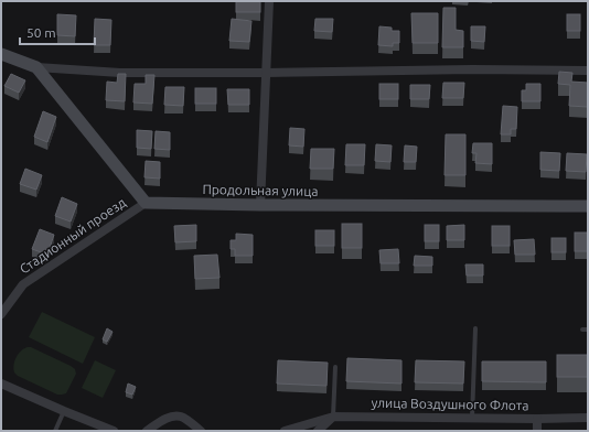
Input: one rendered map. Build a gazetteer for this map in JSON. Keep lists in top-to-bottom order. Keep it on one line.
{"streets":{"street":["Продольная улица","Стадионный проезд","улица Воздушного Флота"]},"crossings":[["Продольная улица","Стадионный проезд"]],"scale_bar":"50 m"}
